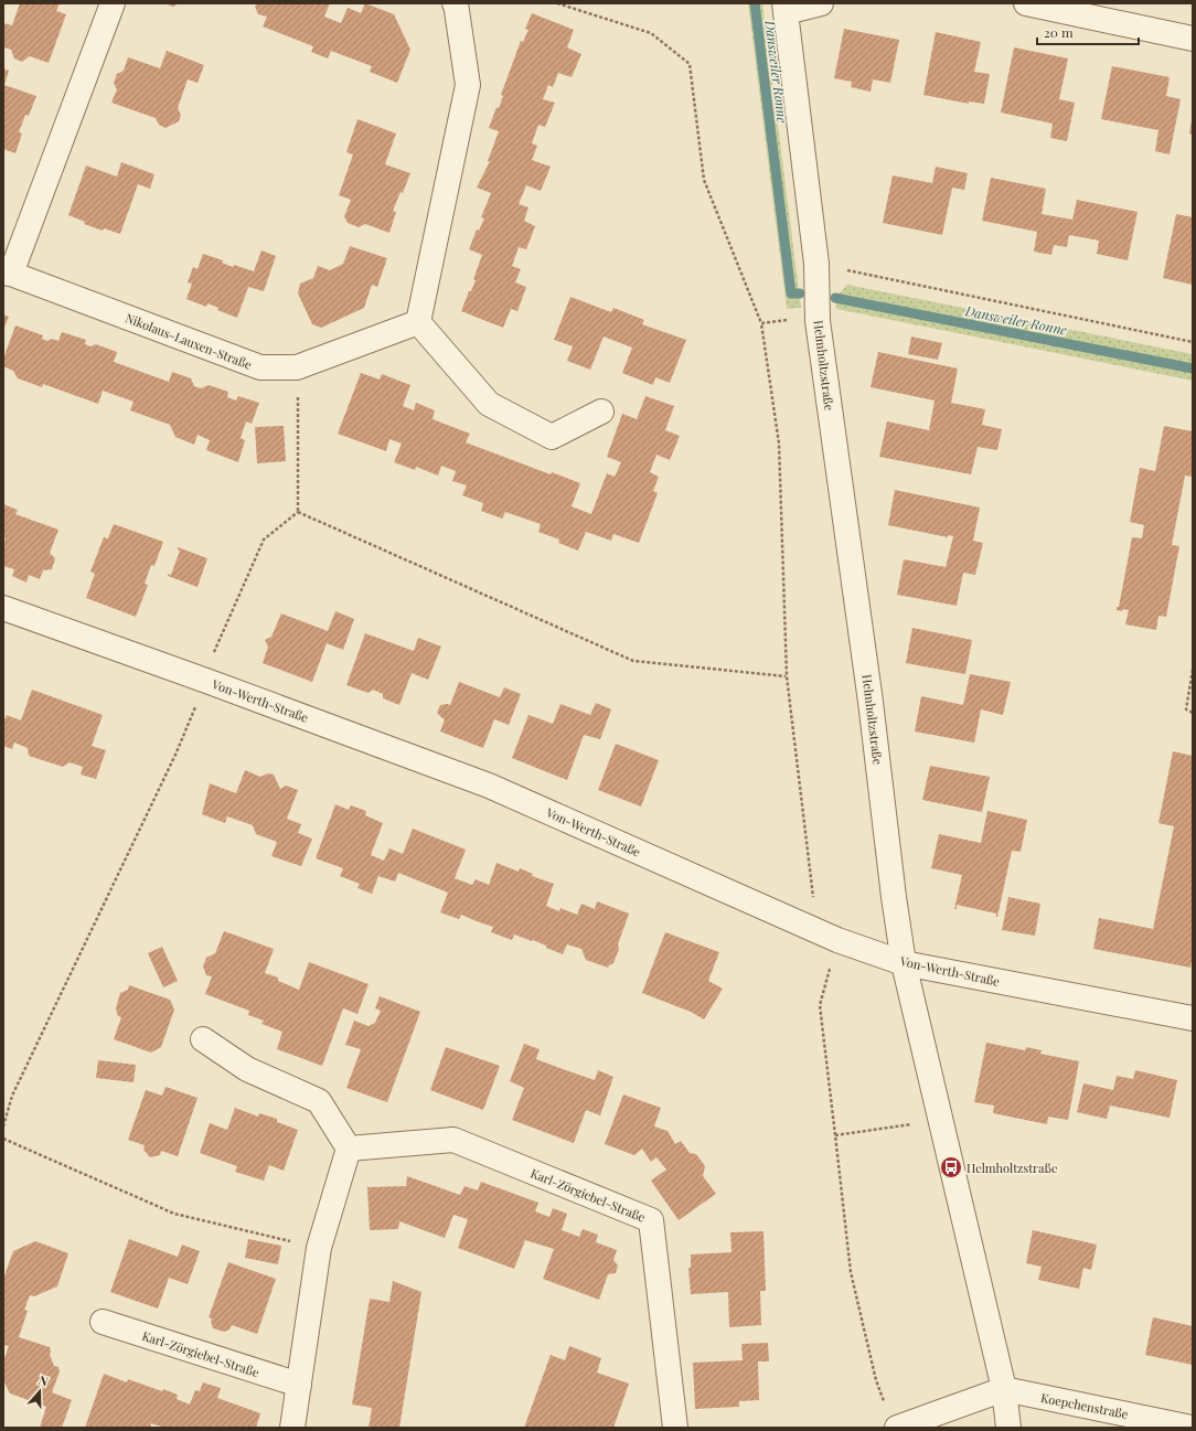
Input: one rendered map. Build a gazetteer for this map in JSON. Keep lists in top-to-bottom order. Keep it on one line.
{"streets":{"street":["Nikolaus-Lauxen-Straße","Helmholtzstraße","Von-Werth-Straße","Karl-Zörgiebel-Straße","Koepchenstraße"]},"crossings":[["Helmholtzstraße","Von-Werth-Straße"],["Helmholtzstraße","Koepchenstraße"]],"water":["Dansweiler Ronne"],"places":{"bus stop":["Helmholtzstraße"]},"scale_bar":"20 m","north":"top"}
